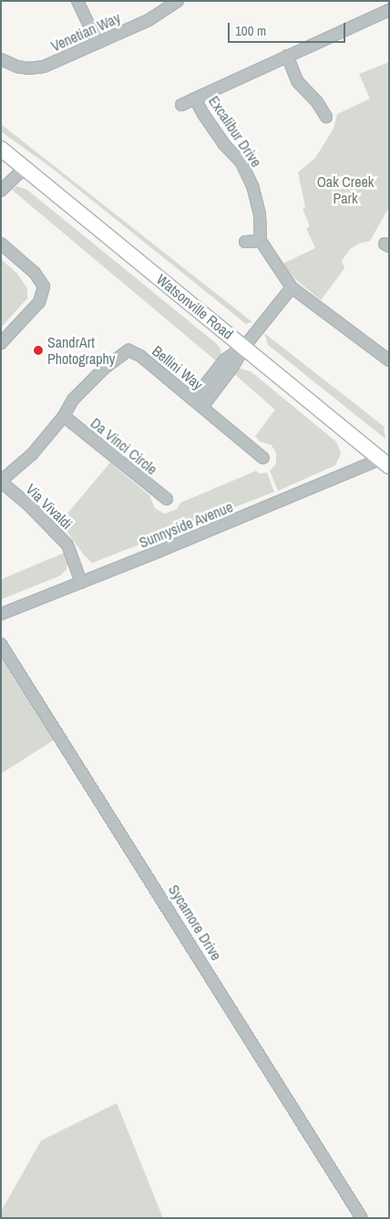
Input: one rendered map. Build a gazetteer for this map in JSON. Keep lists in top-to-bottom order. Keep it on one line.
{"streets":{"main road":["Watsonville Road"],"street":["Venetian Way","Excalibur Drive","Bellini Way","Da Vinci Circle","Via Vivaldi","Sunnyside Avenue","Sycamore Drive"]},"crossings":[["Watsonville Road","Sunnyside Avenue"],["Bellini Way","Da Vinci Circle"],["Bellini Way","Via Vivaldi"],["Via Vivaldi","Sunnyside Avenue"]],"parks":["Oak Creek Park"],"places":["SandrArt Photography"],"scale_bar":"100 m"}
